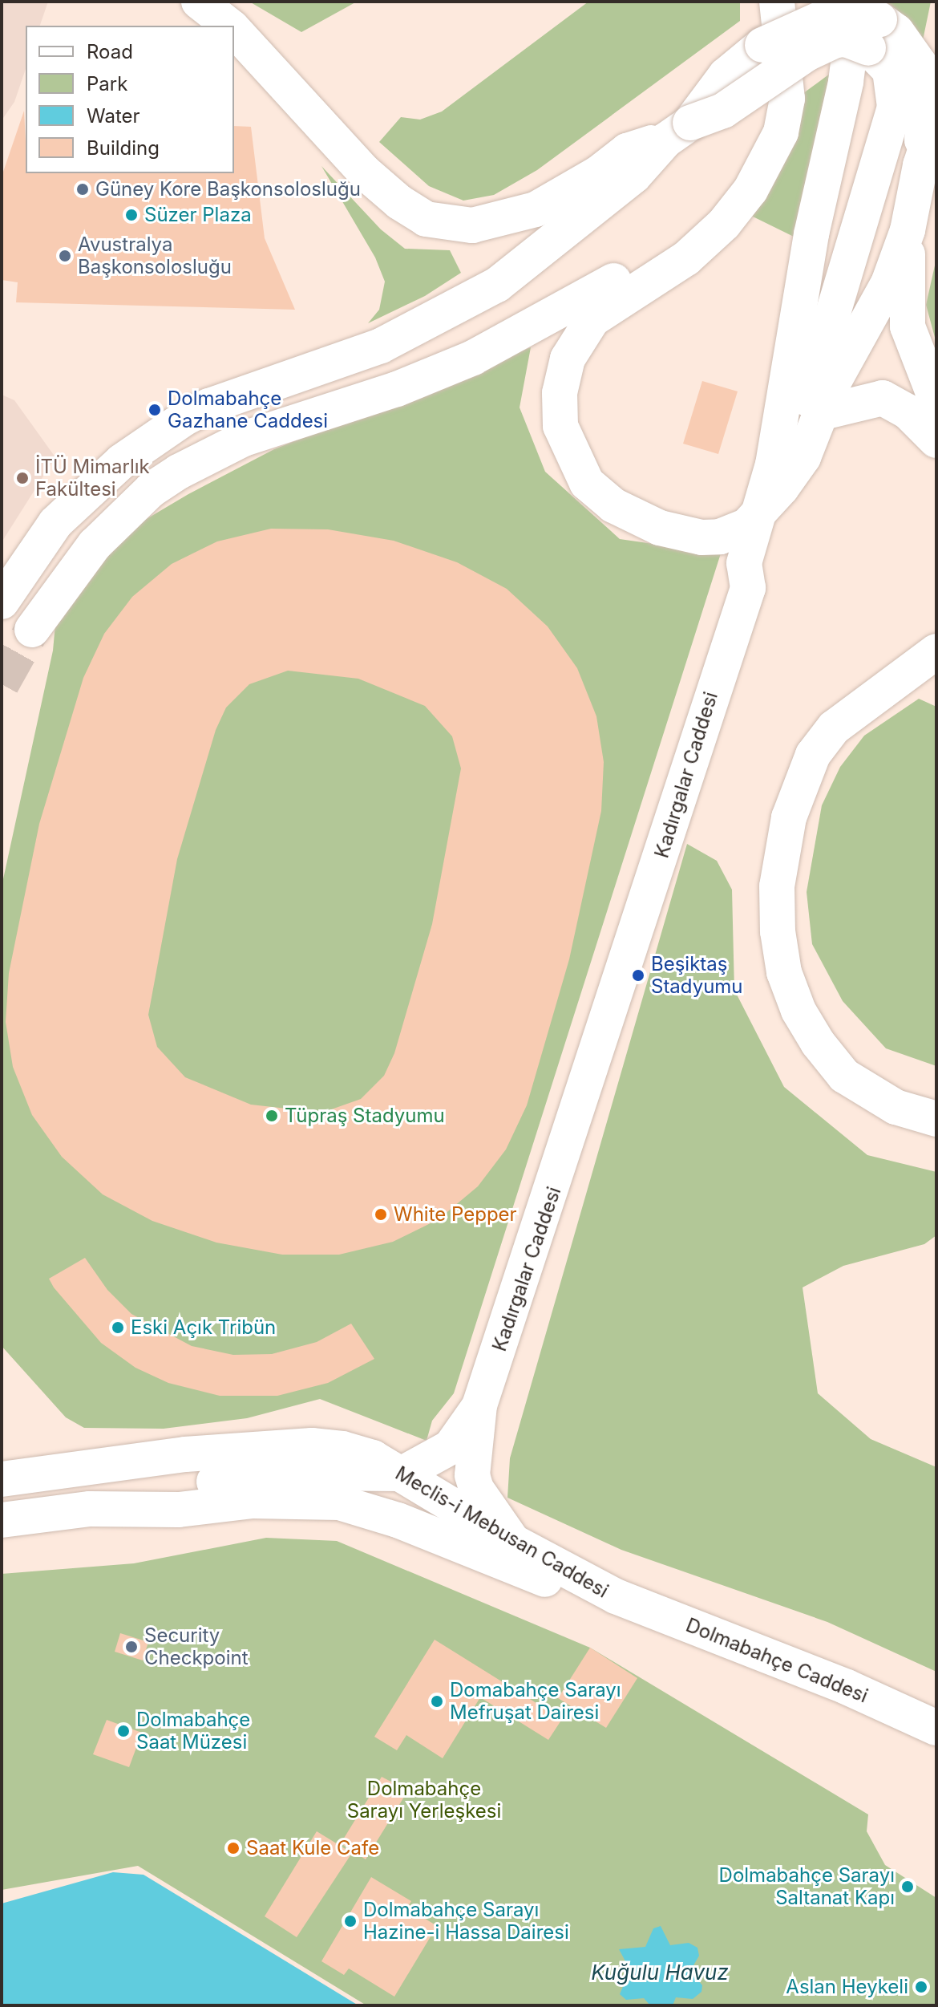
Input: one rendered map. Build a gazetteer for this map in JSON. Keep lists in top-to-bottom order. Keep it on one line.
{"streets":{"main road":["Kadırgalar Caddesi","Meclis-i Mebusan Caddesi","Dolmabahçe Caddesi"]},"crossings":[["Kadırgalar Caddesi","Meclis-i Mebusan Caddesi"],["Meclis-i Mebusan Caddesi","Dolmabahçe Caddesi"]],"water":["Kuğulu Havuz"],"parks":["Dolmabahçe Sarayı Yerleşkesi"],"places":["Güney Kore Başkonsolosluğu","Süzer Plaza","Avustralya Başkonsolosluğu","Dolmabahçe Gazhane Caddesi","İTÜ Mimarlık Fakültesi","Beşiktaş Stadyumu","Tüpraş Stadyumu","White Pepper","Eski Açık Tribün","Security Checkpoint","Domabahçe Sarayı Mefruşat Dairesi","Dolmabahçe Saat Müzesi","Saat Kule Cafe","Dolmabahçe Sarayı Saltanat Kapı","Dolmabahçe Sarayı Hazine-i Hassa Dairesi","Aslan Heykeli"],"legend":["Road","Park","Water","Building"]}
